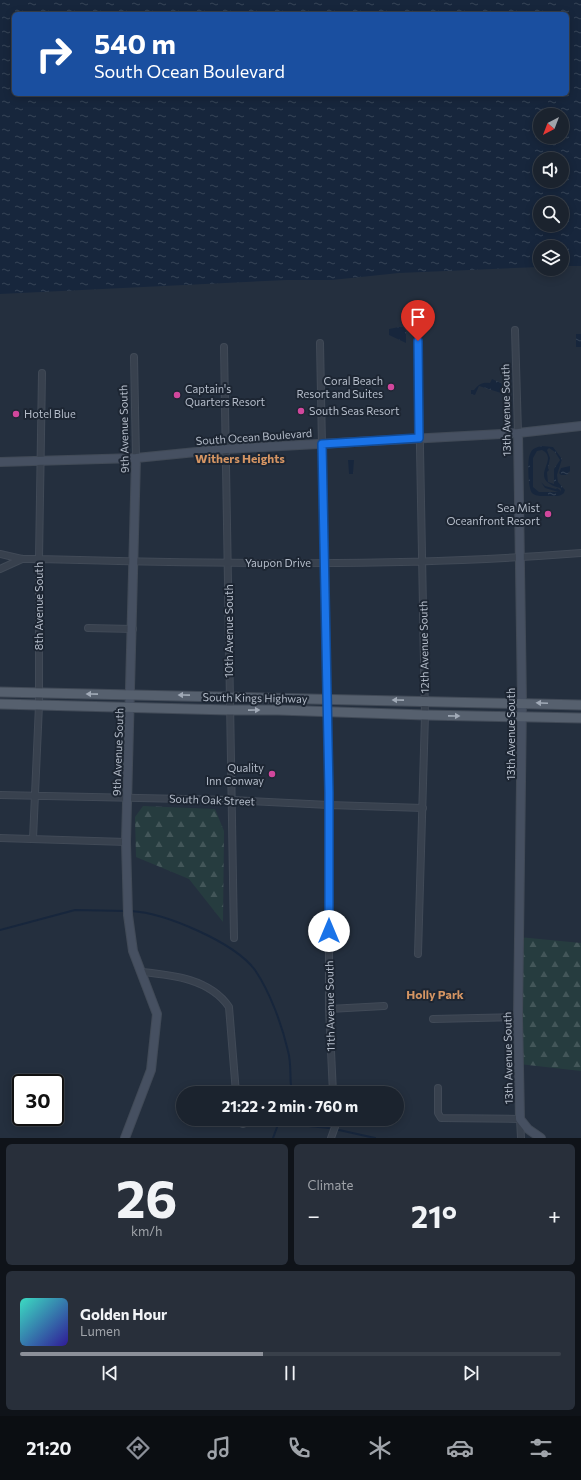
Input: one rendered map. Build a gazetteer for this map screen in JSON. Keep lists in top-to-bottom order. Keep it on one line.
{"streets":{"main road":["South Kings Highway"],"street":["13th Avenue South","9th Avenue South","South Ocean Boulevard","Yaupon Drive","8th Avenue South","10th Avenue South","12th Avenue South","South Oak Street","11th Avenue South"]},"crossings":[["13th Avenue South","South Ocean Boulevard"],["13th Avenue South","Yaupon Drive"],["13th Avenue South","South Kings Highway"],["9th Avenue South","South Ocean Boulevard"],["9th Avenue South","Yaupon Drive"],["9th Avenue South","South Kings Highway"],["9th Avenue South","South Oak Street"],["South Ocean Boulevard","8th Avenue South"],["South Ocean Boulevard","10th Avenue South"],["South Ocean Boulevard","12th Avenue South"],["South Ocean Boulevard","11th Avenue South"],["Yaupon Drive","8th Avenue South"],["Yaupon Drive","10th Avenue South"],["Yaupon Drive","12th Avenue South"],["Yaupon Drive","11th Avenue South"],["8th Avenue South","South Kings Highway"],["8th Avenue South","South Oak Street"],["10th Avenue South","South Kings Highway"],["10th Avenue South","South Oak Street"],["12th Avenue South","South Kings Highway"],["12th Avenue South","South Oak Street"],["South Kings Highway","11th Avenue South"],["South Oak Street","11th Avenue South"]],"districts":["Withers Heights","Holly Park"],"places":["Coral Beach Resort and Suites","Captain's Quarters Resort","South Seas Resort","Hotel Blue","Sea Mist Oceanfront Resort","Quality Inn Conway"],"north":"bottom left","page":{"turn":["540 m","South Ocean Boulevard"],"limit":"30","trip":"21:22 · 2 min · 760 m","tile":[["26","km/h"],"Climate"],"heat":["−","21°","+"],"song":["Golden Hour","Lumen"],"tabs":"21:20"}}
